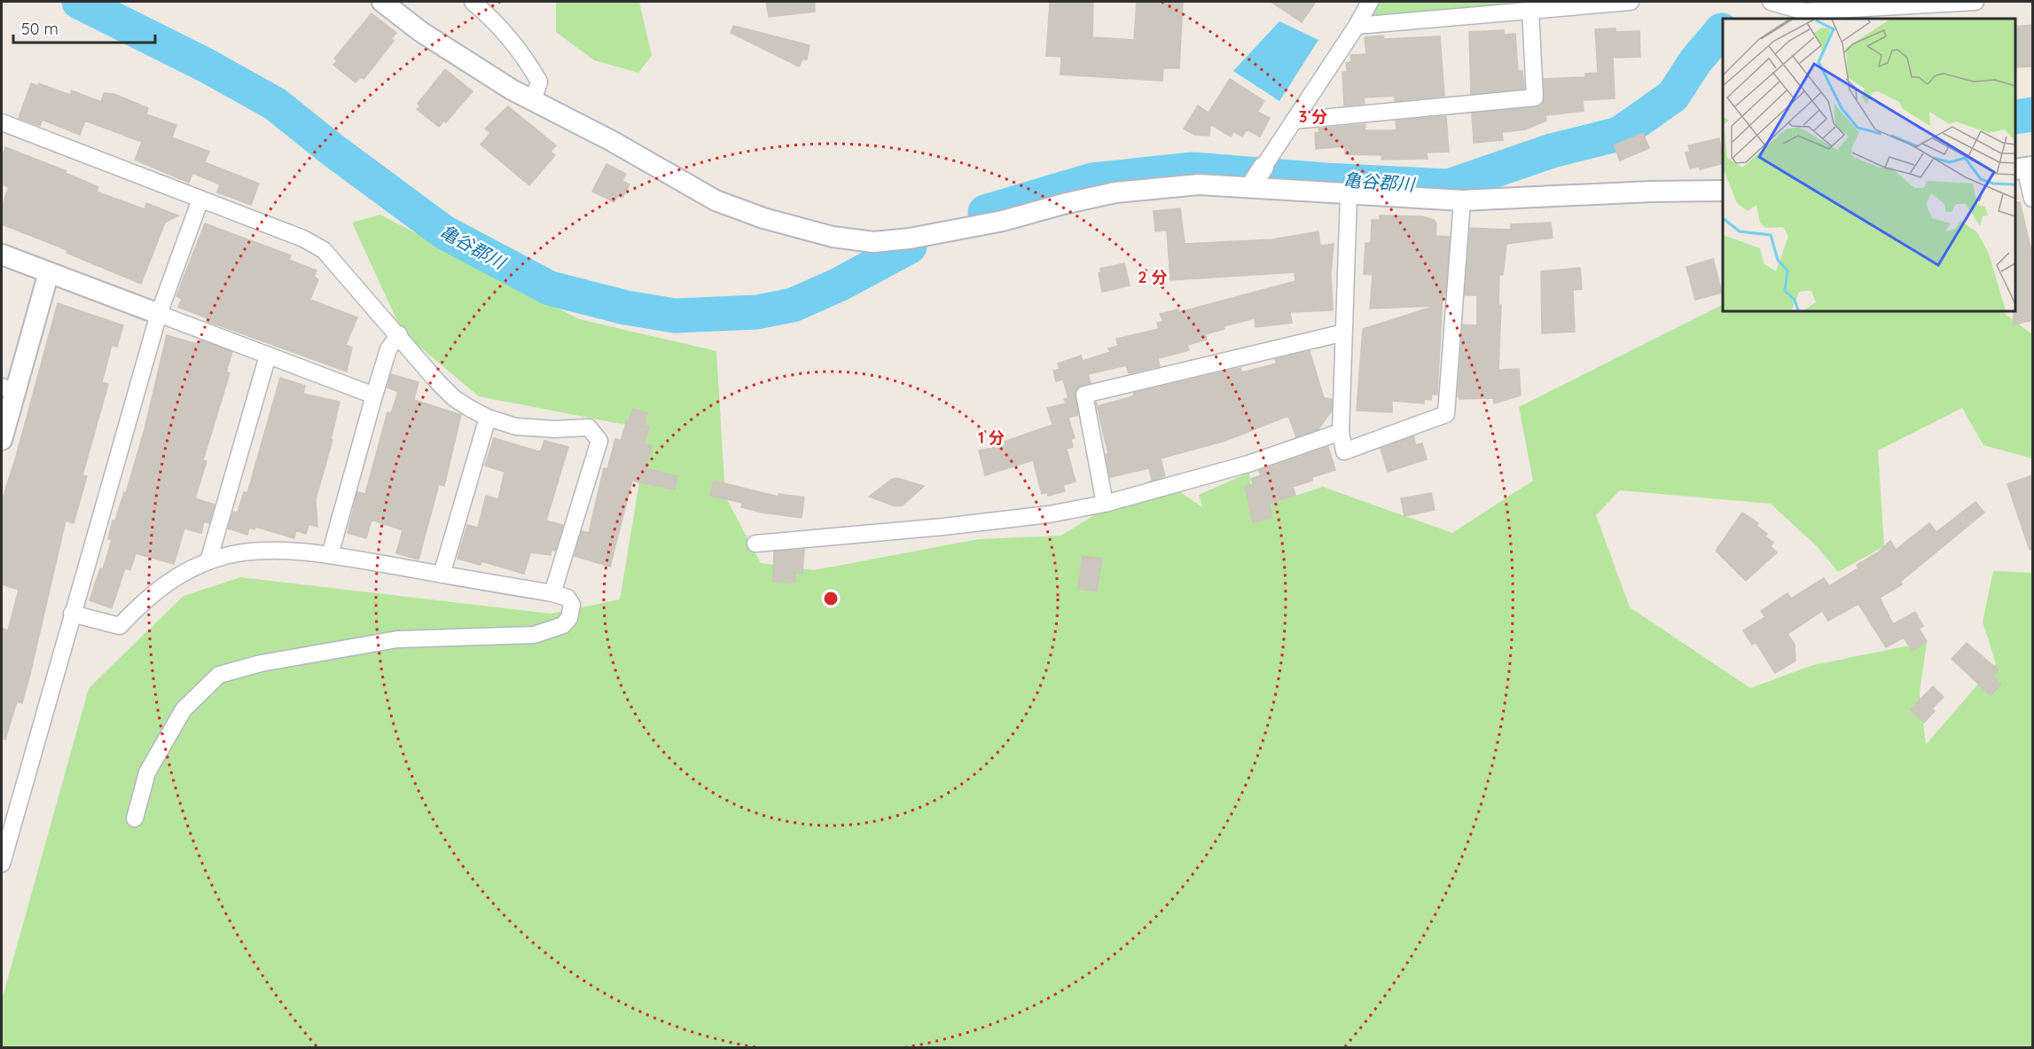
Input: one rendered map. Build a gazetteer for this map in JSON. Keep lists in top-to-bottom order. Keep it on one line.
{"water":["亀谷郡川"],"scale_bar":"50 m","rings":["3 分","2 分","1 分"]}
